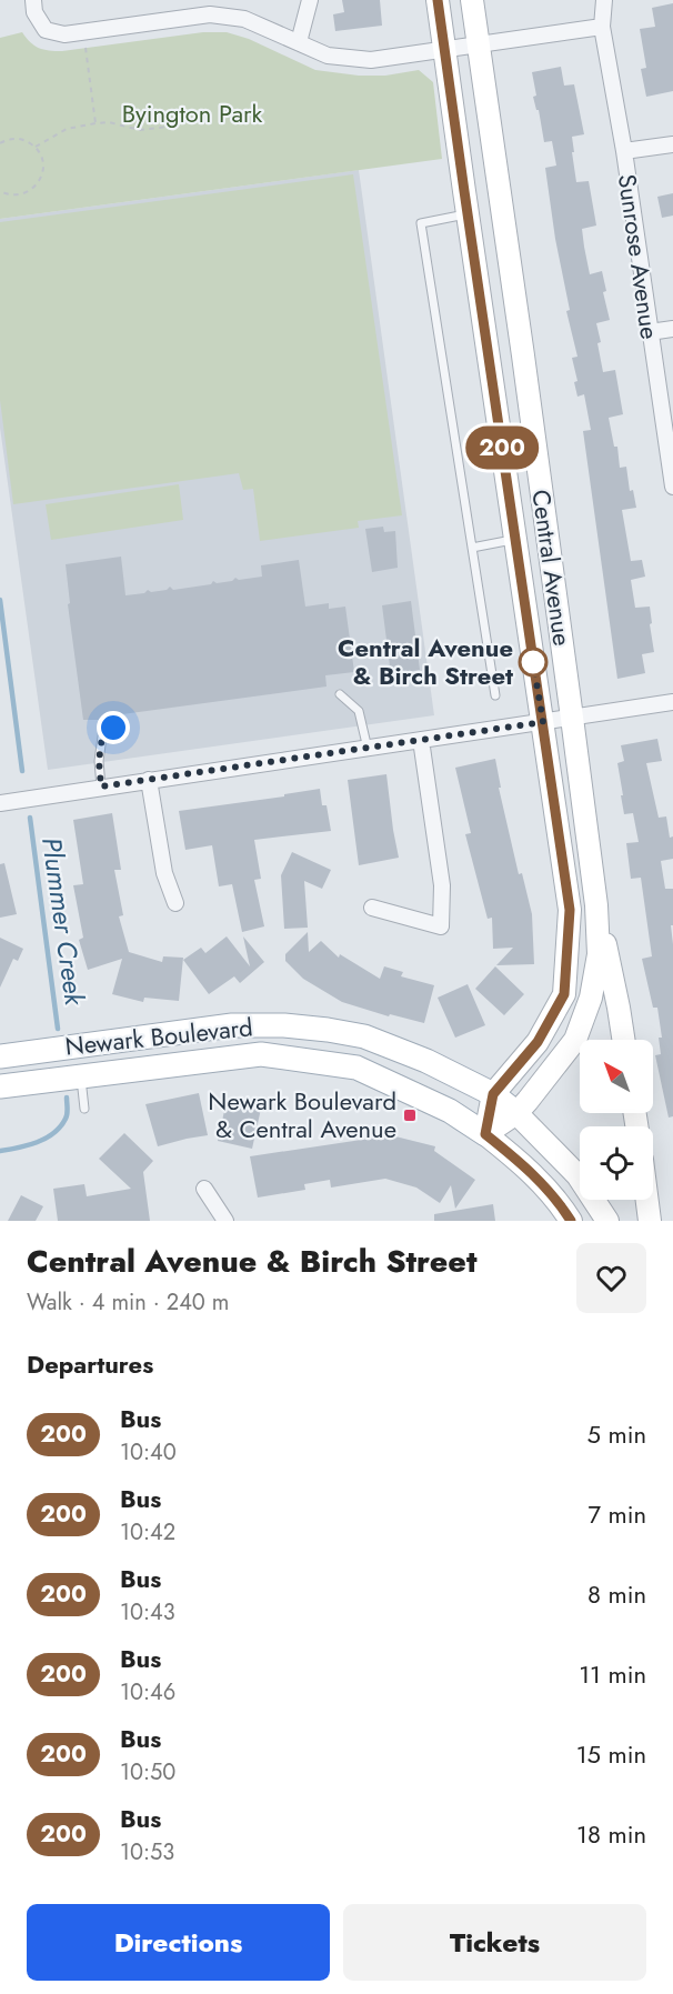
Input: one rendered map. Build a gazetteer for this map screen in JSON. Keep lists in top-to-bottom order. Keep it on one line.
{"streets":{"main road":["Central Avenue","Newark Boulevard"],"street":["Sunrose Avenue"]},"crossings":[["Central Avenue","Newark Boulevard"]],"water":["Plummer Creek"],"parks":["Byington Park"],"places":{"other":["Central Avenue & Birch Street"],"transit":["Newark Boulevard & Central Avenue"]},"lines":["bus line 200"],"north":"top left","page":{"on_map":"200","heading":[["Central Avenue & Birch Street","Walk · 4 min · 240 m"],"Departures"],"list":[{"mark":"200","name":"Bus","note":"10:40","value":"5 min"},{"mark":"200","name":"Bus","note":"10:42","value":"7 min"},{"mark":"200","name":"Bus","note":"10:43","value":"8 min"},{"mark":"200","name":"Bus","note":"10:46","value":"11 min"},{"mark":"200","name":"Bus","note":"10:50","value":"15 min"},{"mark":"200","name":"Bus","note":"10:53","value":"18 min"}],"buttons":["Directions","Tickets"]}}
